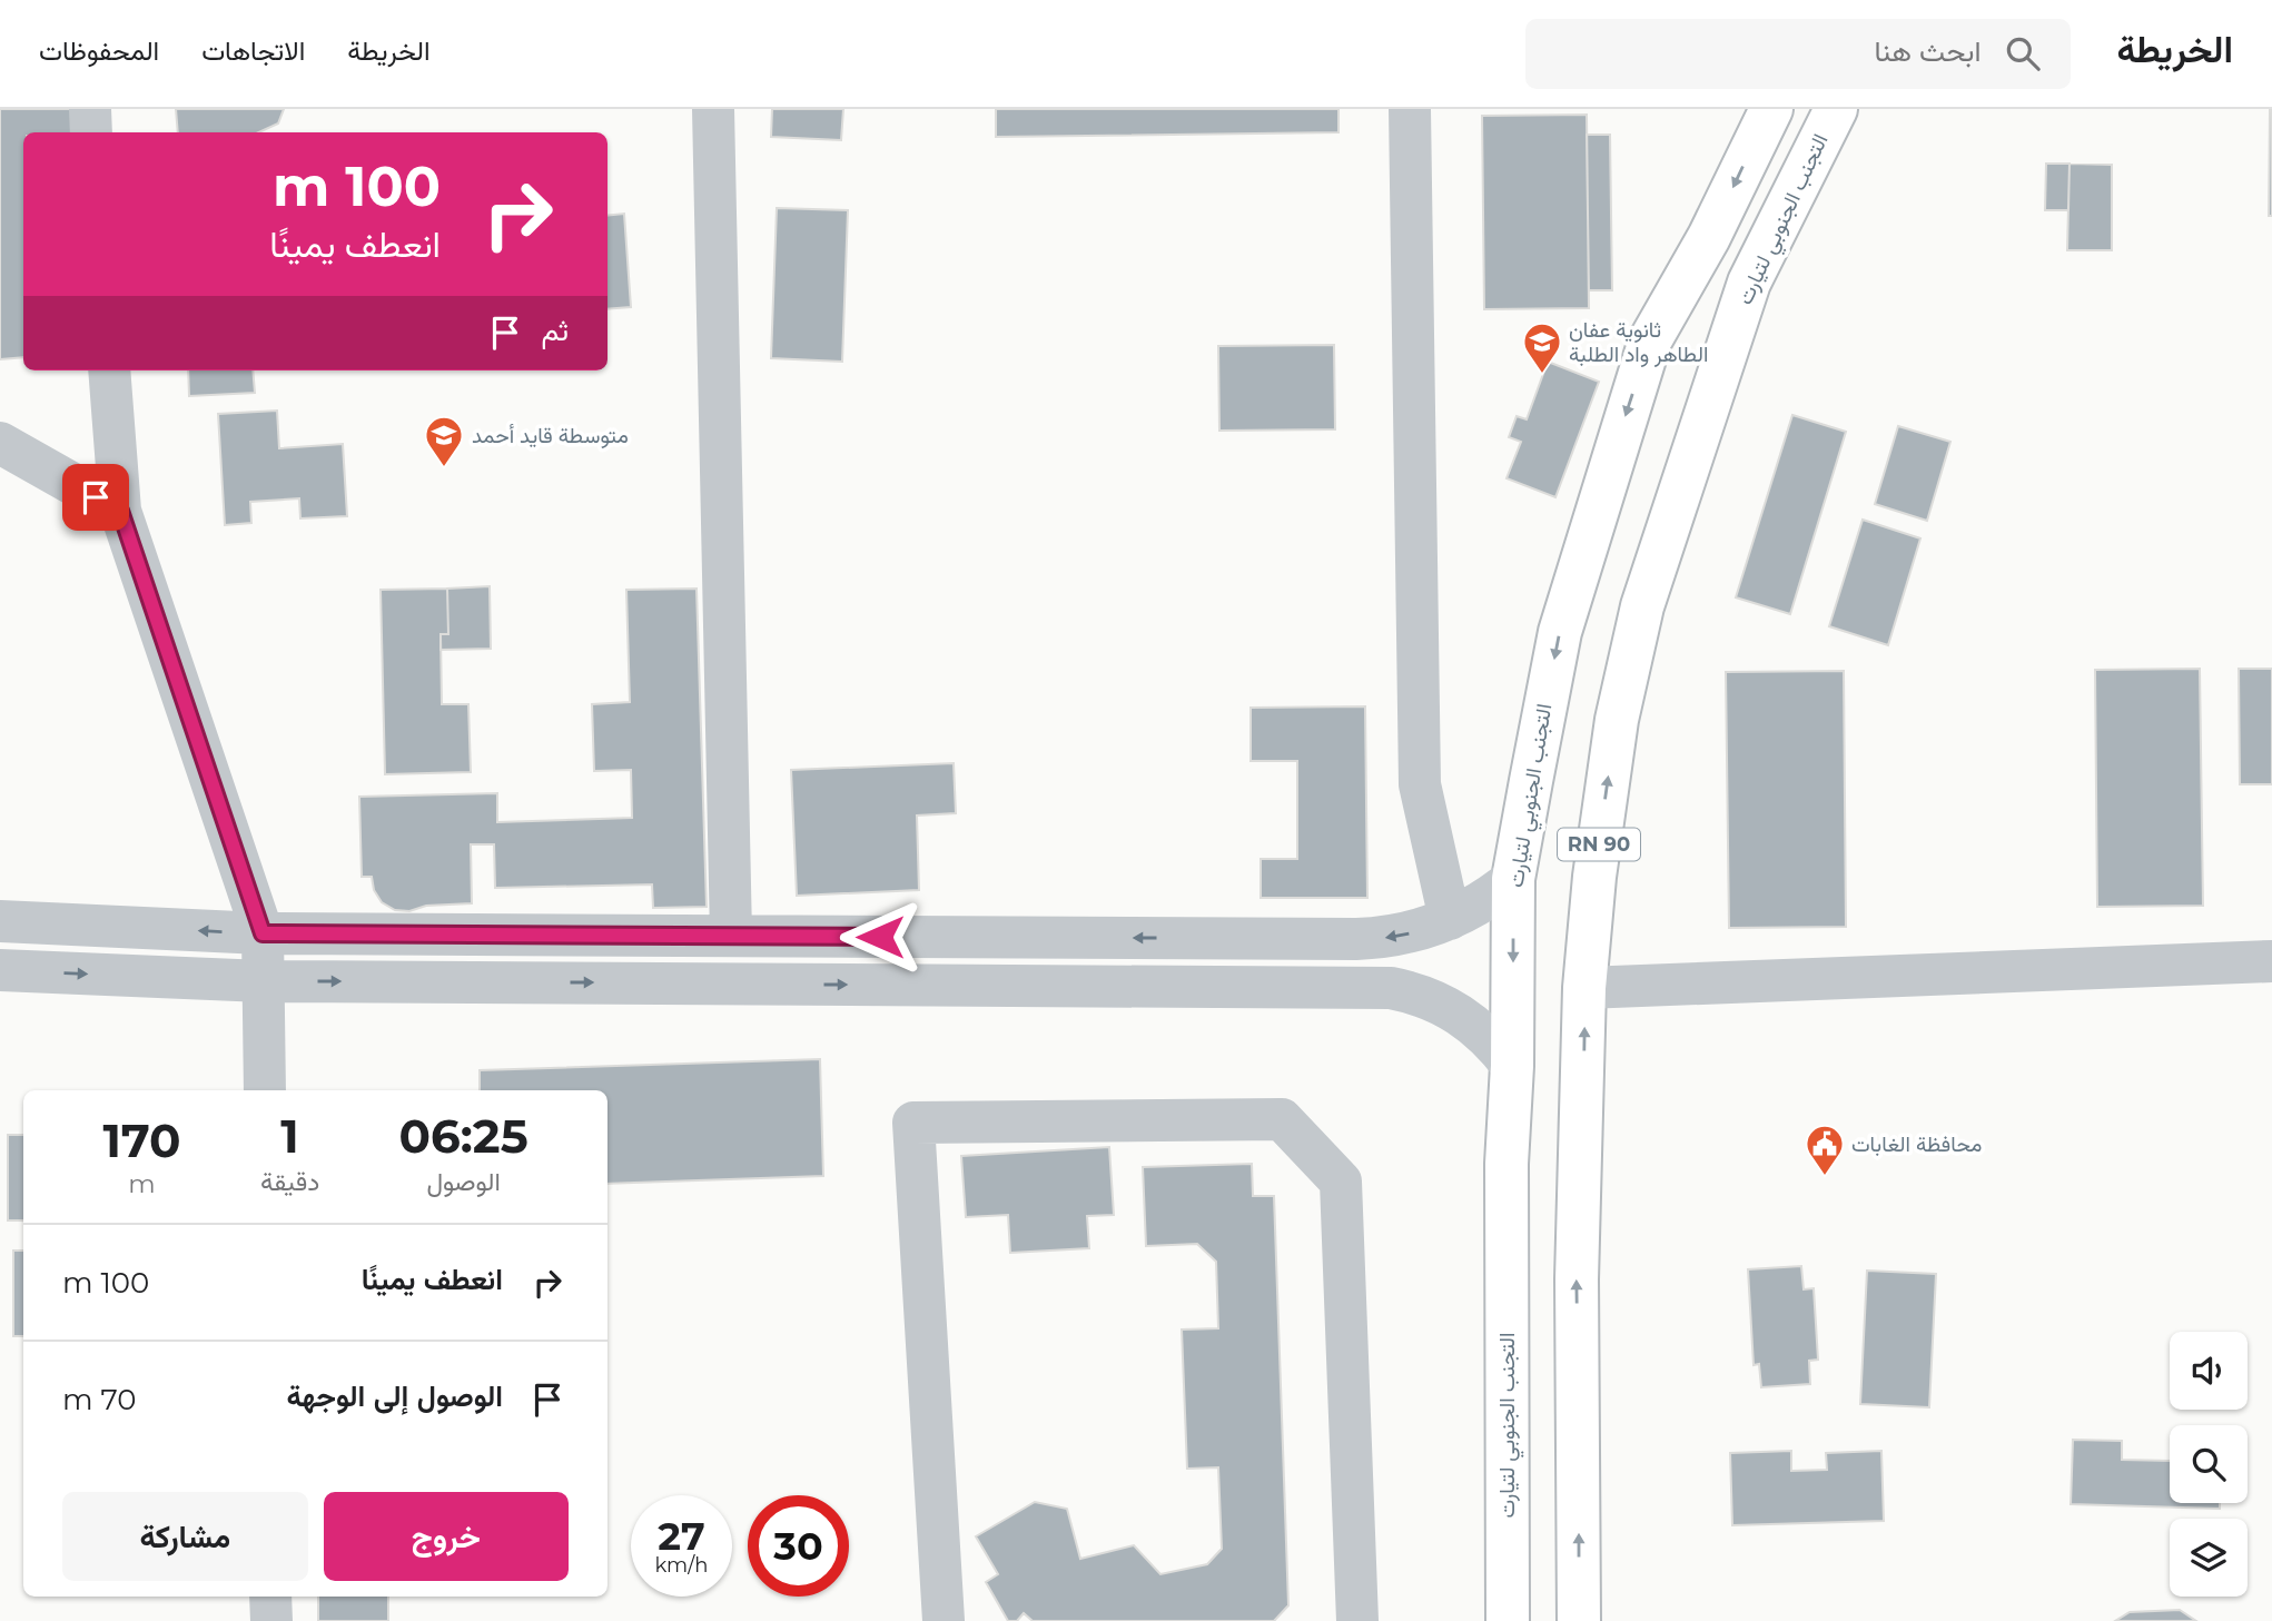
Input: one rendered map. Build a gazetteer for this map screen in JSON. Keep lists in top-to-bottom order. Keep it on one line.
{"streets":{"highway":["التجنب الجنوبي لتيارت","RN 90"]},"places":{"school or university":["ثانوية عفان الطاهر واد الطلبة","متوسطة قايد أحمد"],"public building":["محافظة الغابات"]},"page":{"header":"الخريطة","search":"ابحث هنا","nav":["الخريطة","الاتجاهات","المحفوظات"],"turn":["100 m","انعطف يمينًا"],"then":"ثم","eta":["06:25","الوصول","1","دقيقة","170","m"],"list":[{"name":"انعطف يمينًا","value":"100 m"},{"name":"الوصول إلى الوجهة","value":"70 m"}],"buttons":["خروج","مشاركة"],"speed":"27 km/h","limit":"30"}}
